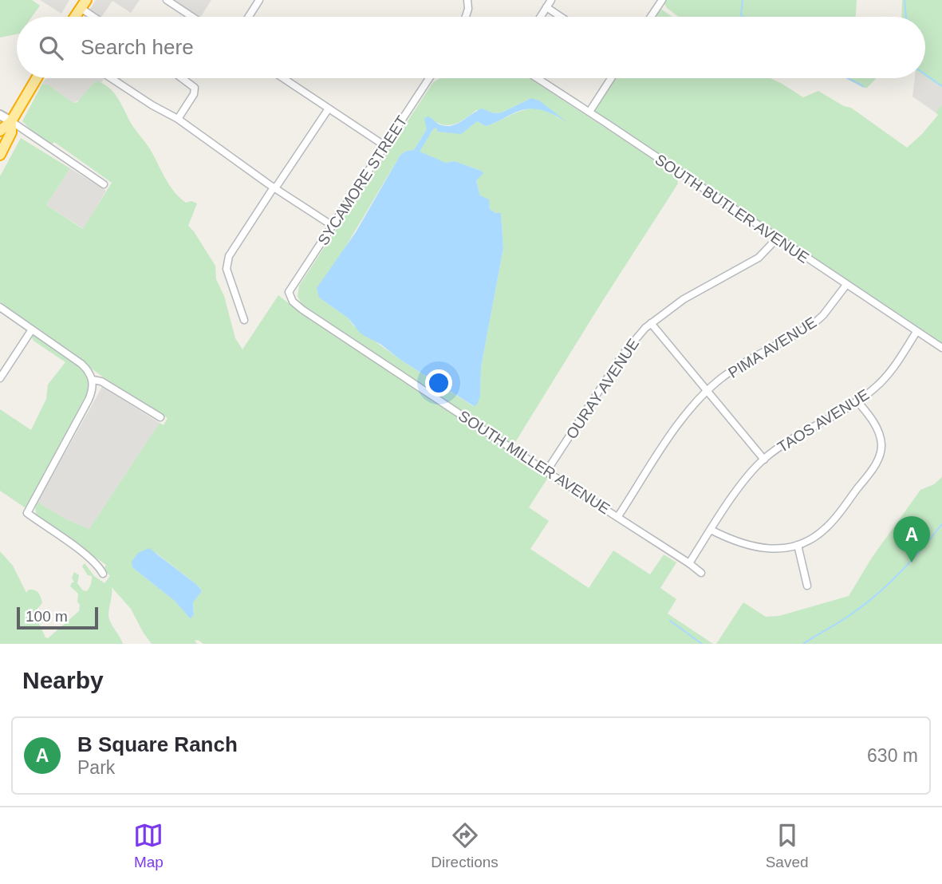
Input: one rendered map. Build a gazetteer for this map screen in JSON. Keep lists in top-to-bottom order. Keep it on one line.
{"streets":{"street":["SYCAMORE STREET","SOUTH BUTLER AVENUE","PIMA AVENUE","OURAY AVENUE","TAOS AVENUE","SOUTH MILLER AVENUE"]},"crossings":[["SYCAMORE STREET","SOUTH MILLER AVENUE"],["SOUTH BUTLER AVENUE","PIMA AVENUE"],["SOUTH BUTLER AVENUE","OURAY AVENUE"],["SOUTH BUTLER AVENUE","TAOS AVENUE"],["PIMA AVENUE","SOUTH MILLER AVENUE"],["OURAY AVENUE","SOUTH MILLER AVENUE"],["TAOS AVENUE","SOUTH MILLER AVENUE"]],"scale_bar":"100 m","page":{"search":"Search here","pins":"A","scale":"100 m","heading":"Nearby","list":[{"mark":"A","name":"B Square Ranch","note":"Park","value":"630 m"}],"nav":["Map","Directions","Saved"]}}
